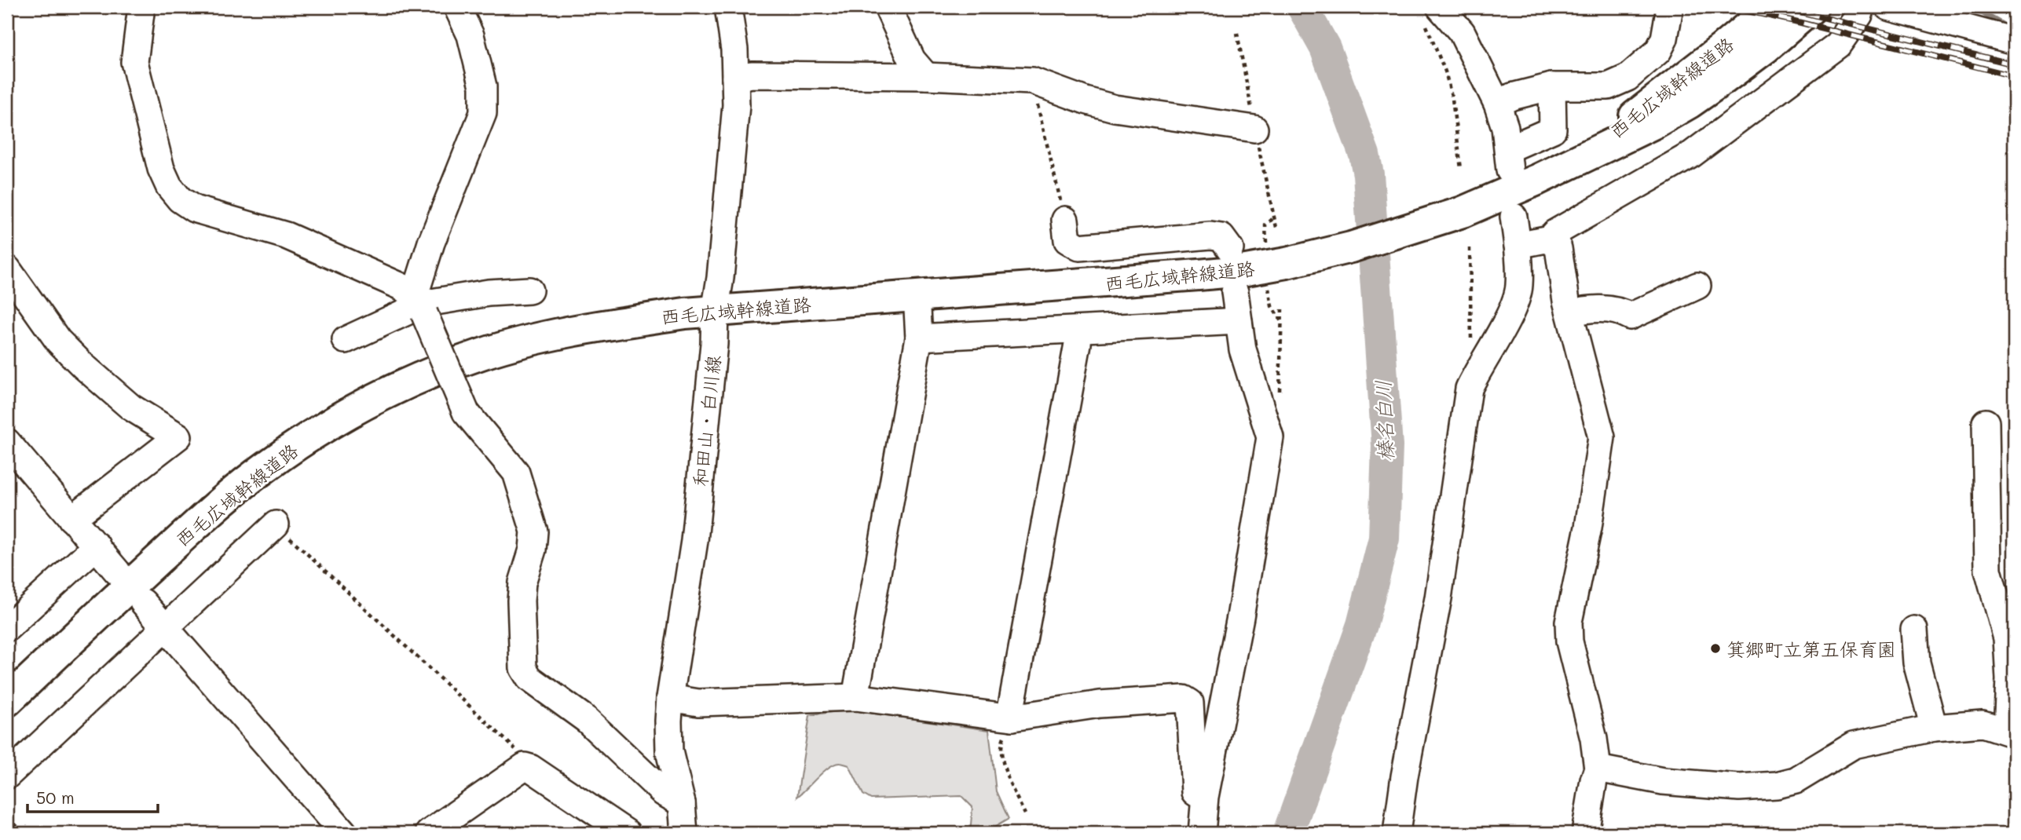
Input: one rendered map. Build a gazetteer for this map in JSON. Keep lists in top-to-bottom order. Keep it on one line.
{"streets":{"main road":["西毛広域幹線道路"],"street":["和田山・白川線"]},"crossings":[["西毛広域幹線道路","和田山・白川線"]],"water":["榛名白川"],"places":["箕郷町立第五保育園"],"scale_bar":"50 m"}
